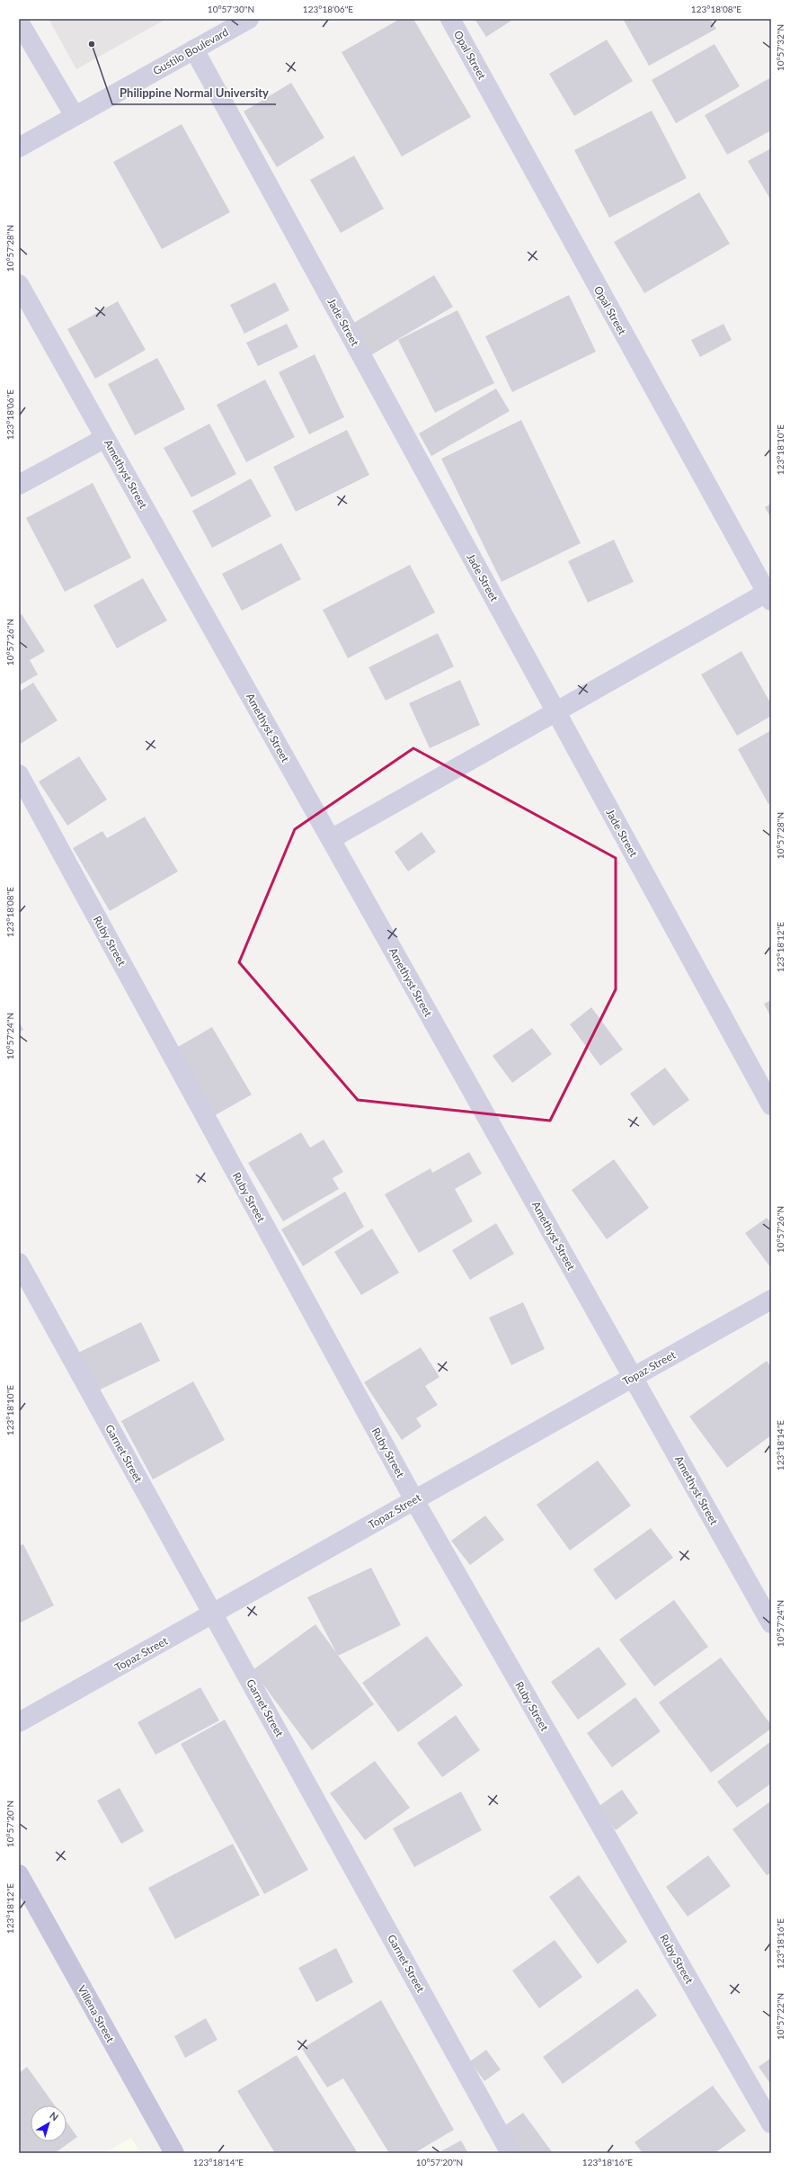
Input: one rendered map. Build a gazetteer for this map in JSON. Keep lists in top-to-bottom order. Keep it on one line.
{"streets":{"main road":["Villena Street"],"street":["Gustilo Boulevard","Opal Street","Jade Street","Amethyst Street","Ruby Street","Topaz Street","Garnet Street"]},"crossings":[["Gustilo Boulevard","Jade Street"],["Amethyst Street","Topaz Street"],["Ruby Street","Topaz Street"],["Topaz Street","Garnet Street"]],"places":["Philippine Normal University"],"north":"top right","coordinates":["10°57'30\"N","123°18'06\"E","123°18'08\"E","10°57'32\"N","10°57'28\"N","123°18'10\"E","10°57'26\"N","123°18'12\"E","10°57'24\"N","123°18'14\"E","10°57'20\"N","123°18'16\"E","10°57'22\"N"]}
